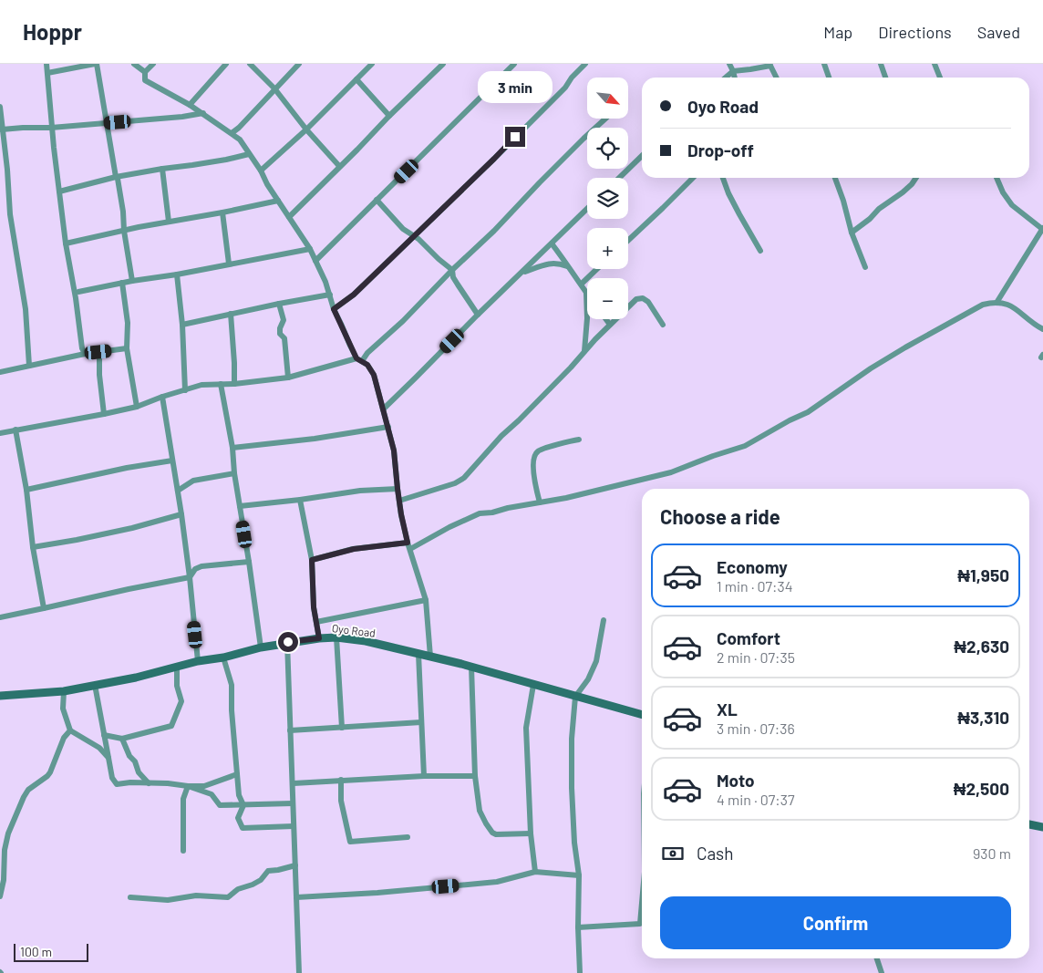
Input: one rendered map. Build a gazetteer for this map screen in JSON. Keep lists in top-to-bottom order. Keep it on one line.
{"streets":{"street":["Oyo Road"]},"scale_bar":"100 m","north":"bottom right","page":{"header":"Hoppr","nav":["Map","Directions","Saved"],"bubble":"3 min","map_buttons":["+","−"],"banner":["Oyo Road","Drop-off"],"heading":"Choose a ride","list":[{"name":"Economy","note":"1 min · 07:34","value":"₦1,950"},{"name":"Comfort","note":"2 min · 07:35","value":"₦2,630"},{"name":"XL","note":"3 min · 07:36","value":"₦3,310"},{"name":"Moto","note":"4 min · 07:37","value":"₦2,500"}],"pay":["Cash","930 m"],"buttons":"Confirm","scale":"100 m"}}
